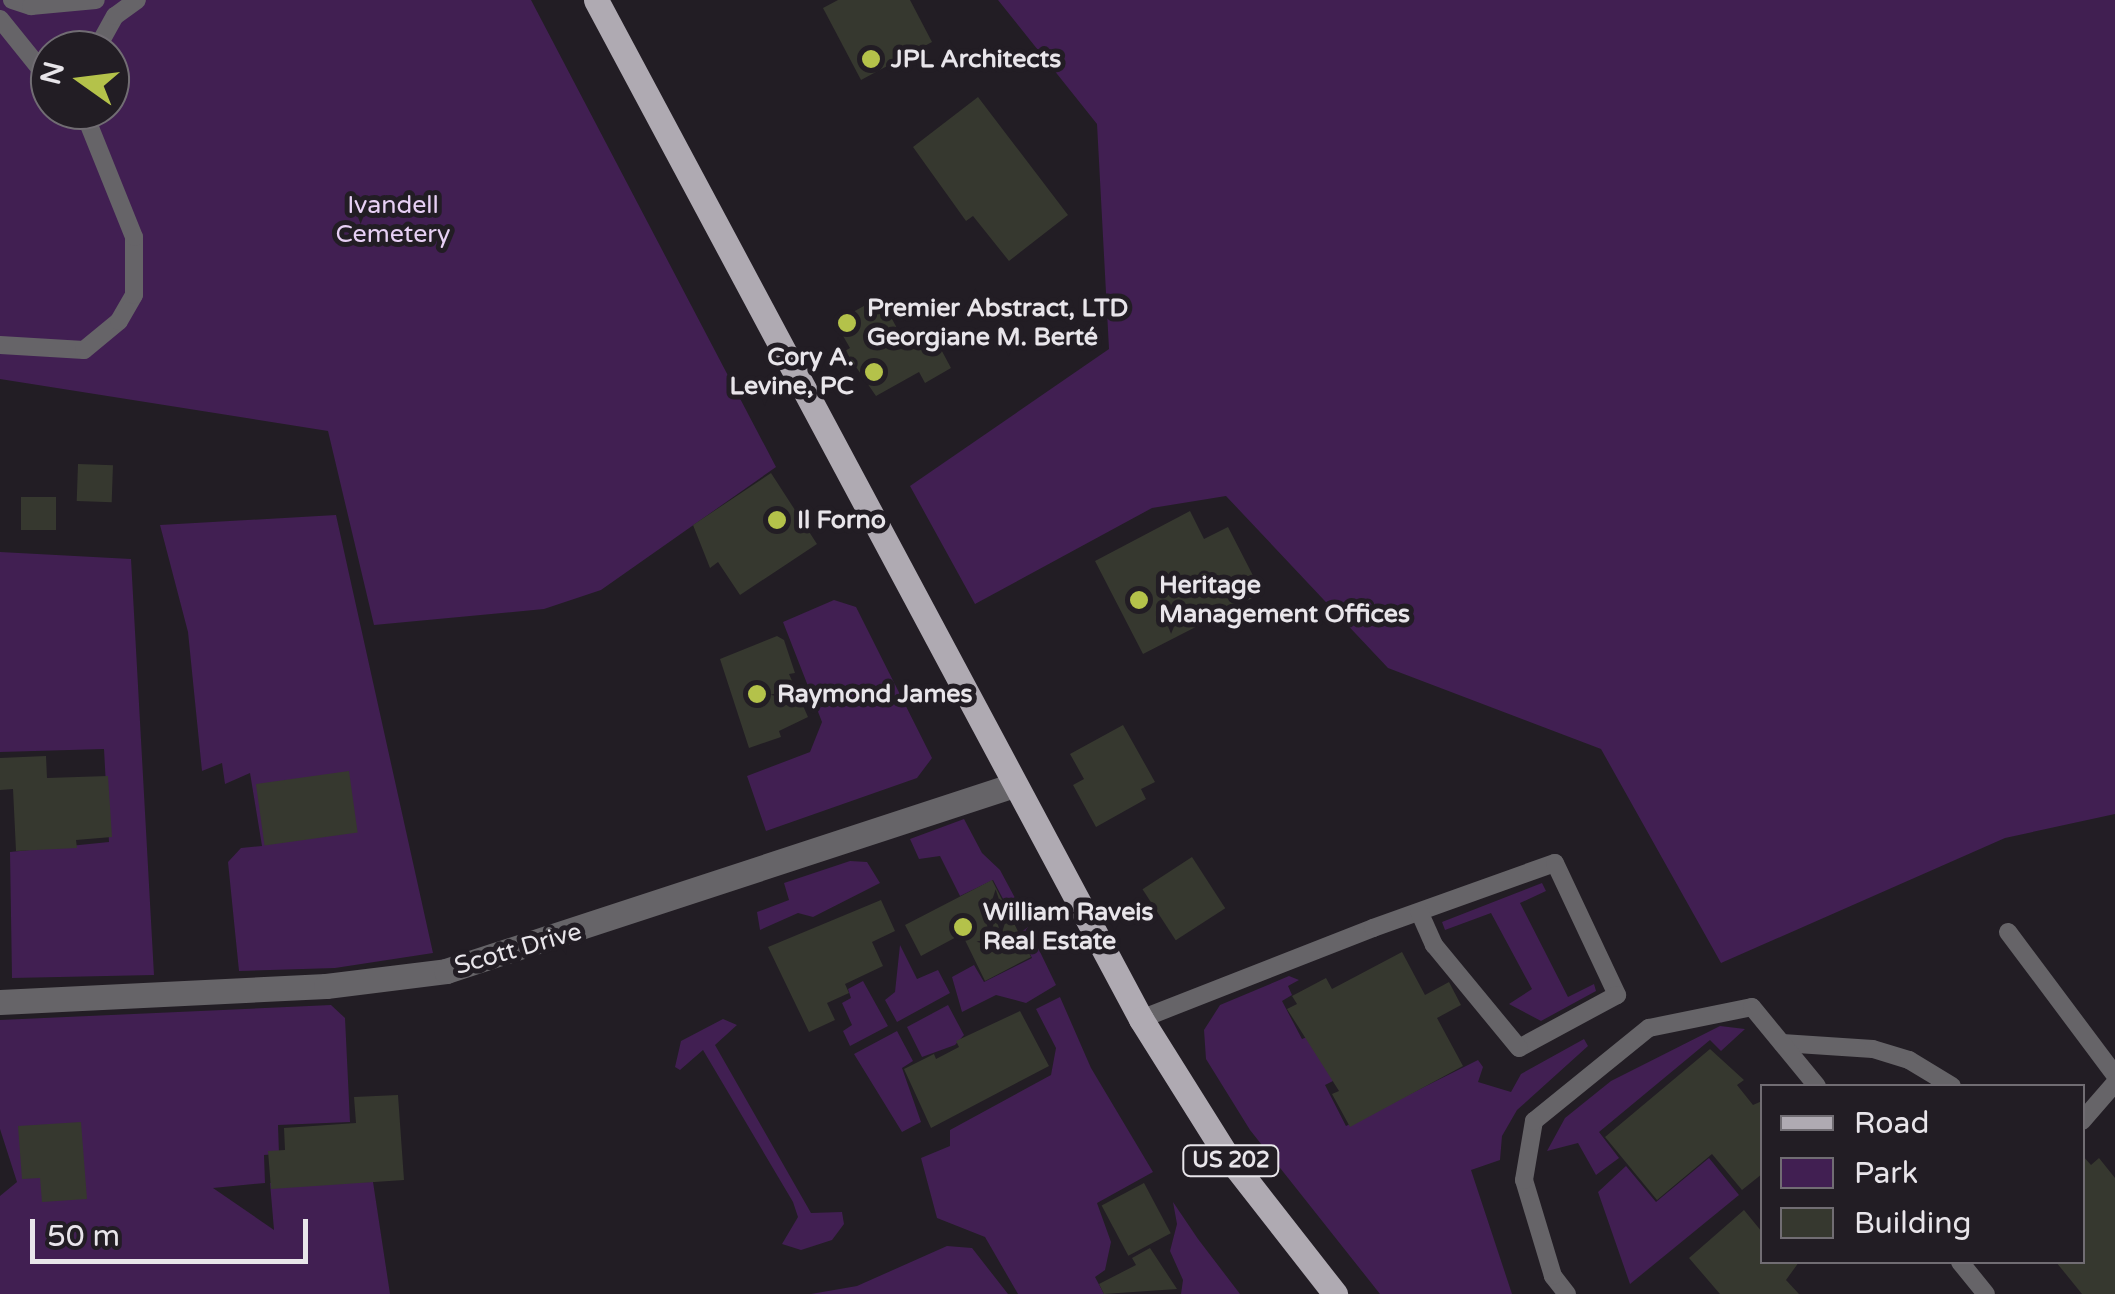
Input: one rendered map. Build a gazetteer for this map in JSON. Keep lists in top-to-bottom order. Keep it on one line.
{"streets":{"main road":["US 202"],"street":["Scott Drive"]},"crossings":[["Scott Drive","US 202"]],"parks":["Ivandell Cemetery"],"places":["JPL Architects","Premier Abstract, LTD Georgiane M. Berté","Cory A. Levine, PC","Il Forno","Heritage Management Offices","Raymond James","William Raveis Real Estate"],"legend":["Road","Park","Building"],"scale_bar":"50 m","north":"left"}
